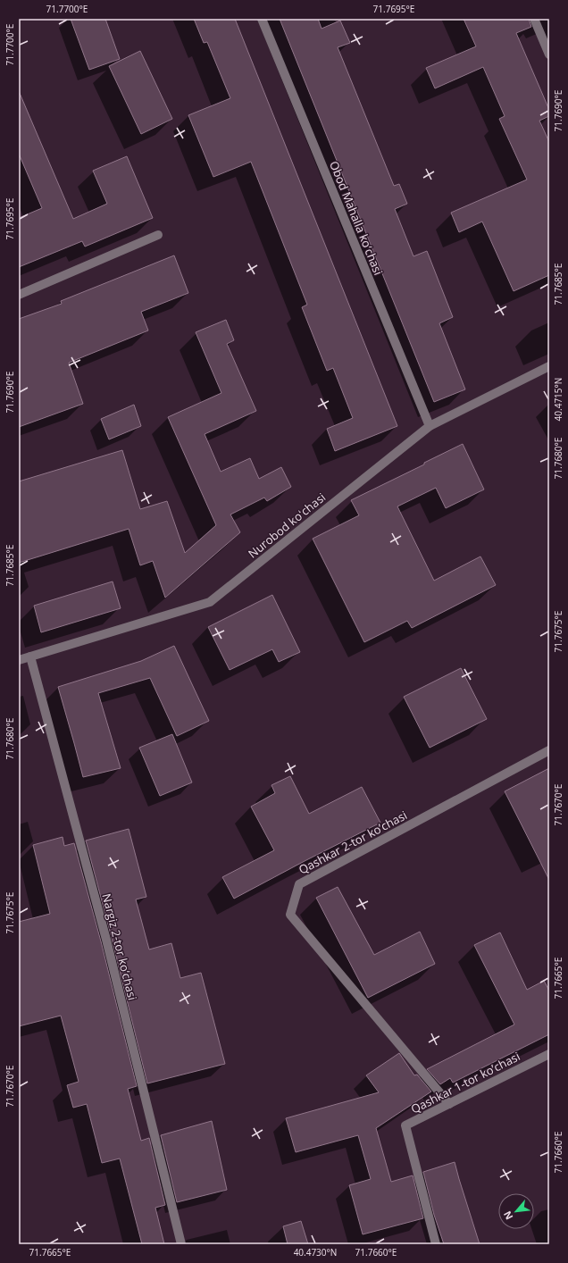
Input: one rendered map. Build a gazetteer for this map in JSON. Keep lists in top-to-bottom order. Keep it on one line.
{"streets":{"street":["Obod Mahalla ko‘chasi","Nurobod koʻchasi","Qashkar 2-tor koʼchasi","Nargiz 2-tor ko‘chasi","Qashkar 1-tor koʼchasi"]},"crossings":[["Obod Mahalla ko‘chasi","Nurobod koʻchasi"],["Nurobod koʻchasi","Nargiz 2-tor ko‘chasi"],["Qashkar 2-tor koʼchasi","Qashkar 1-tor koʼchasi"]],"north":"bottom left","coordinates":["71.7700°E","71.7695°E","71.7690°E","71.7685°E","40.4715°N","71.7680°E","71.7675°E","71.7670°E","71.7665°E","71.7660°E","40.4730°N"]}
